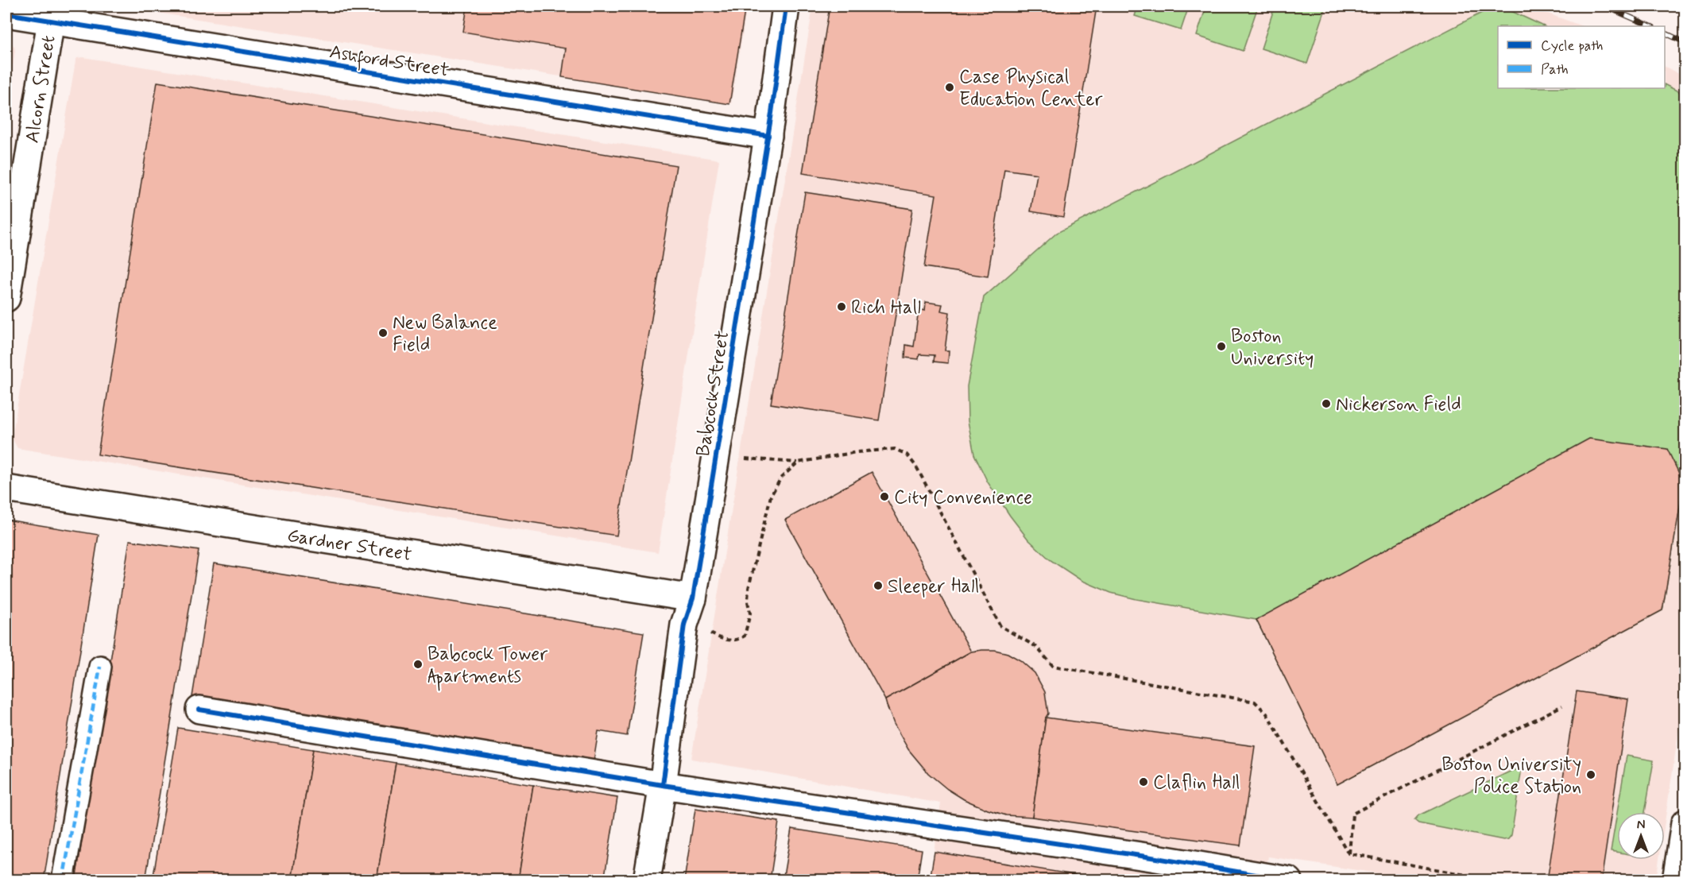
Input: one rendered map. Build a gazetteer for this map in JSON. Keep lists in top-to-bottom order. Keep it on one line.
{"streets":{"street":["Ashford Street","Alcorn Street","Babcock Street","Gardner Street"]},"crossings":[["Ashford Street","Alcorn Street"],["Ashford Street","Babcock Street"],["Babcock Street","Gardner Street"]],"places":["Case Physical Education Center","Rich Hall","New Balance Field","Boston University","Nickerson Field","City Convenience","Sleeper Hall","Babcock Tower Apartments","Boston University Police Station","Claflin Hall"],"legend":["Cycle path","Path"],"north":"top"}
